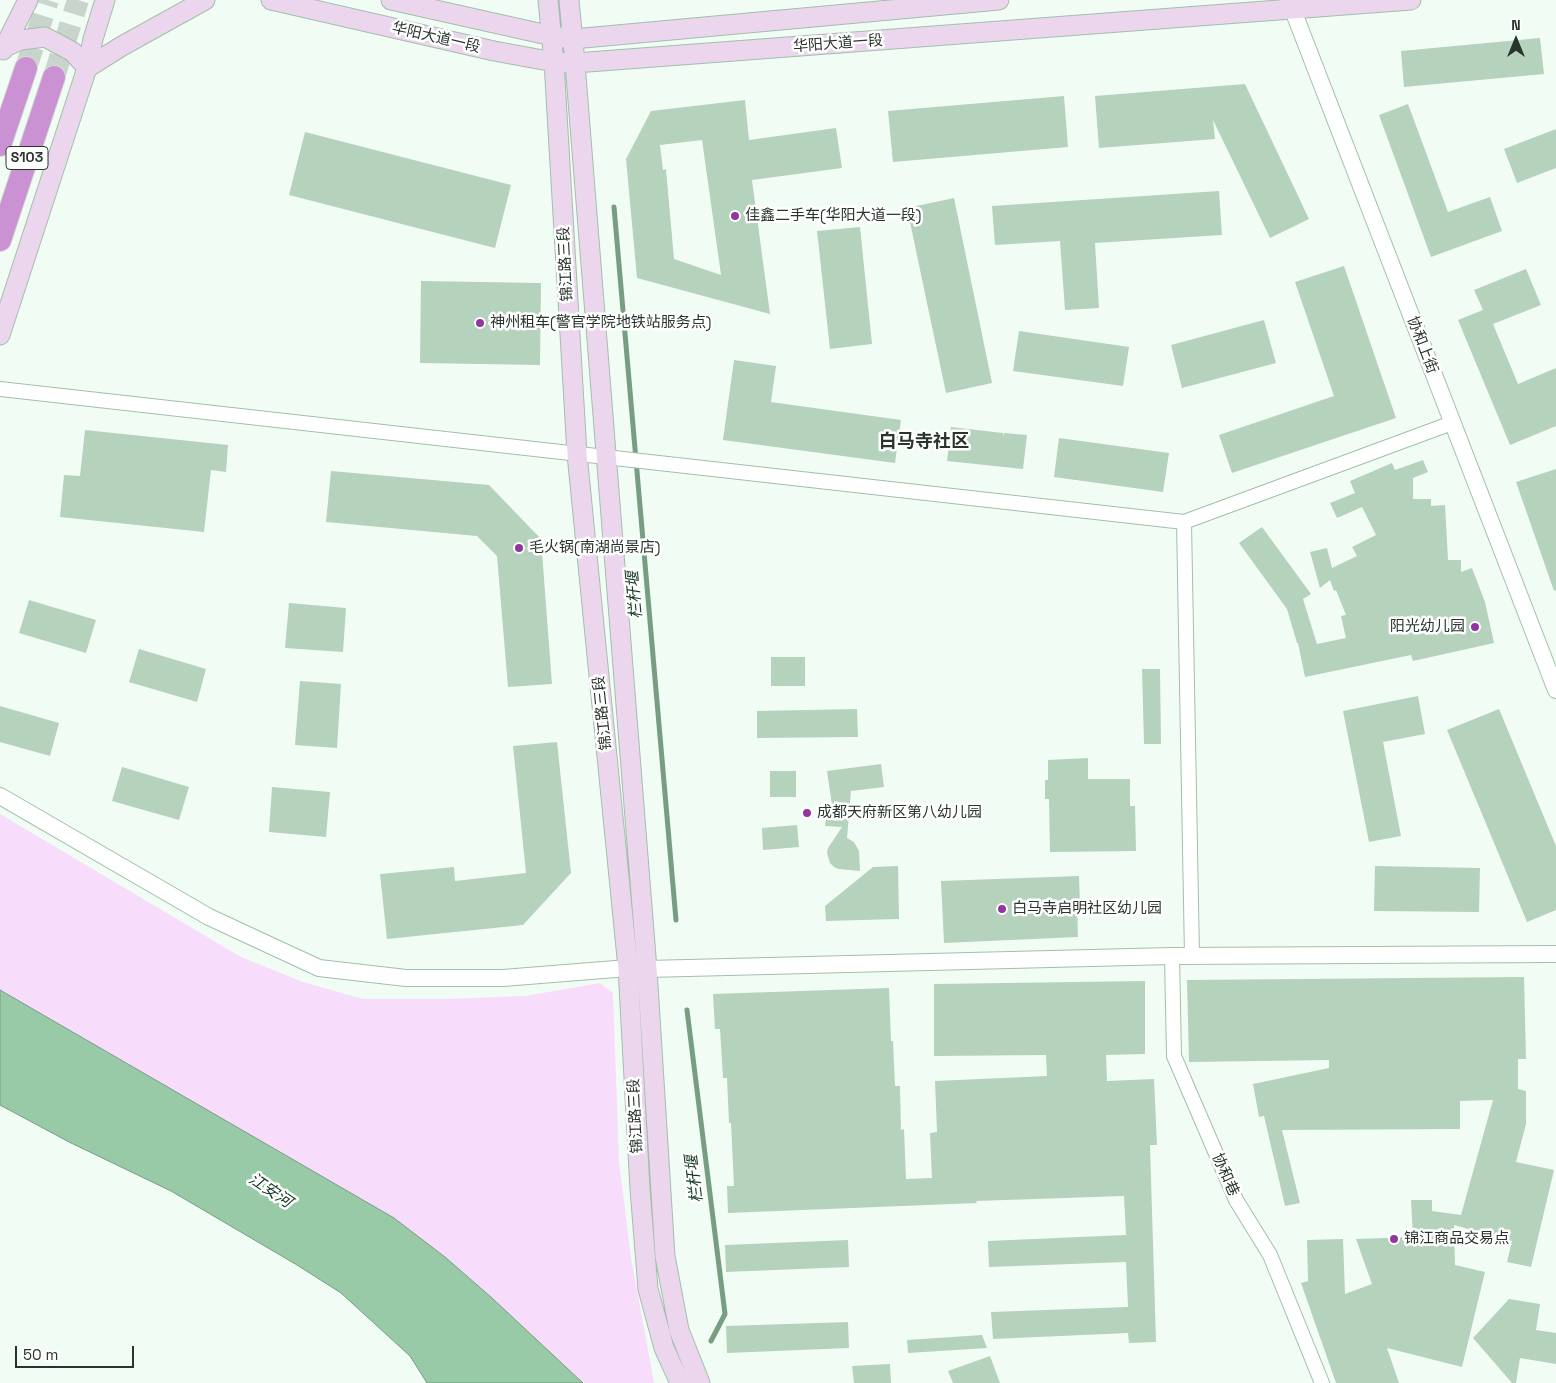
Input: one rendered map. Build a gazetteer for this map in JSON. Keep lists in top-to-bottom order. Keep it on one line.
{"streets":{"highway":["S103"],"main road":["华阳大道一段","锦江路三段"],"street":["协和上街","协和巷"]},"crossings":[["华阳大道一段","锦江路三段"],["华阳大道一段","协和上街"]],"districts":["白马寺社区"],"water":["栏杆堰","江安河"],"places":["佳鑫二手车(华阳大道一段)","神州租车(警官学院地铁站服务点)","毛火锅(南湖尚景店)","阳光幼儿园","成都天府新区第八幼儿园","白马寺启明社区幼儿园","锦江商品交易点"],"scale_bar":"50 m","north":"top"}
